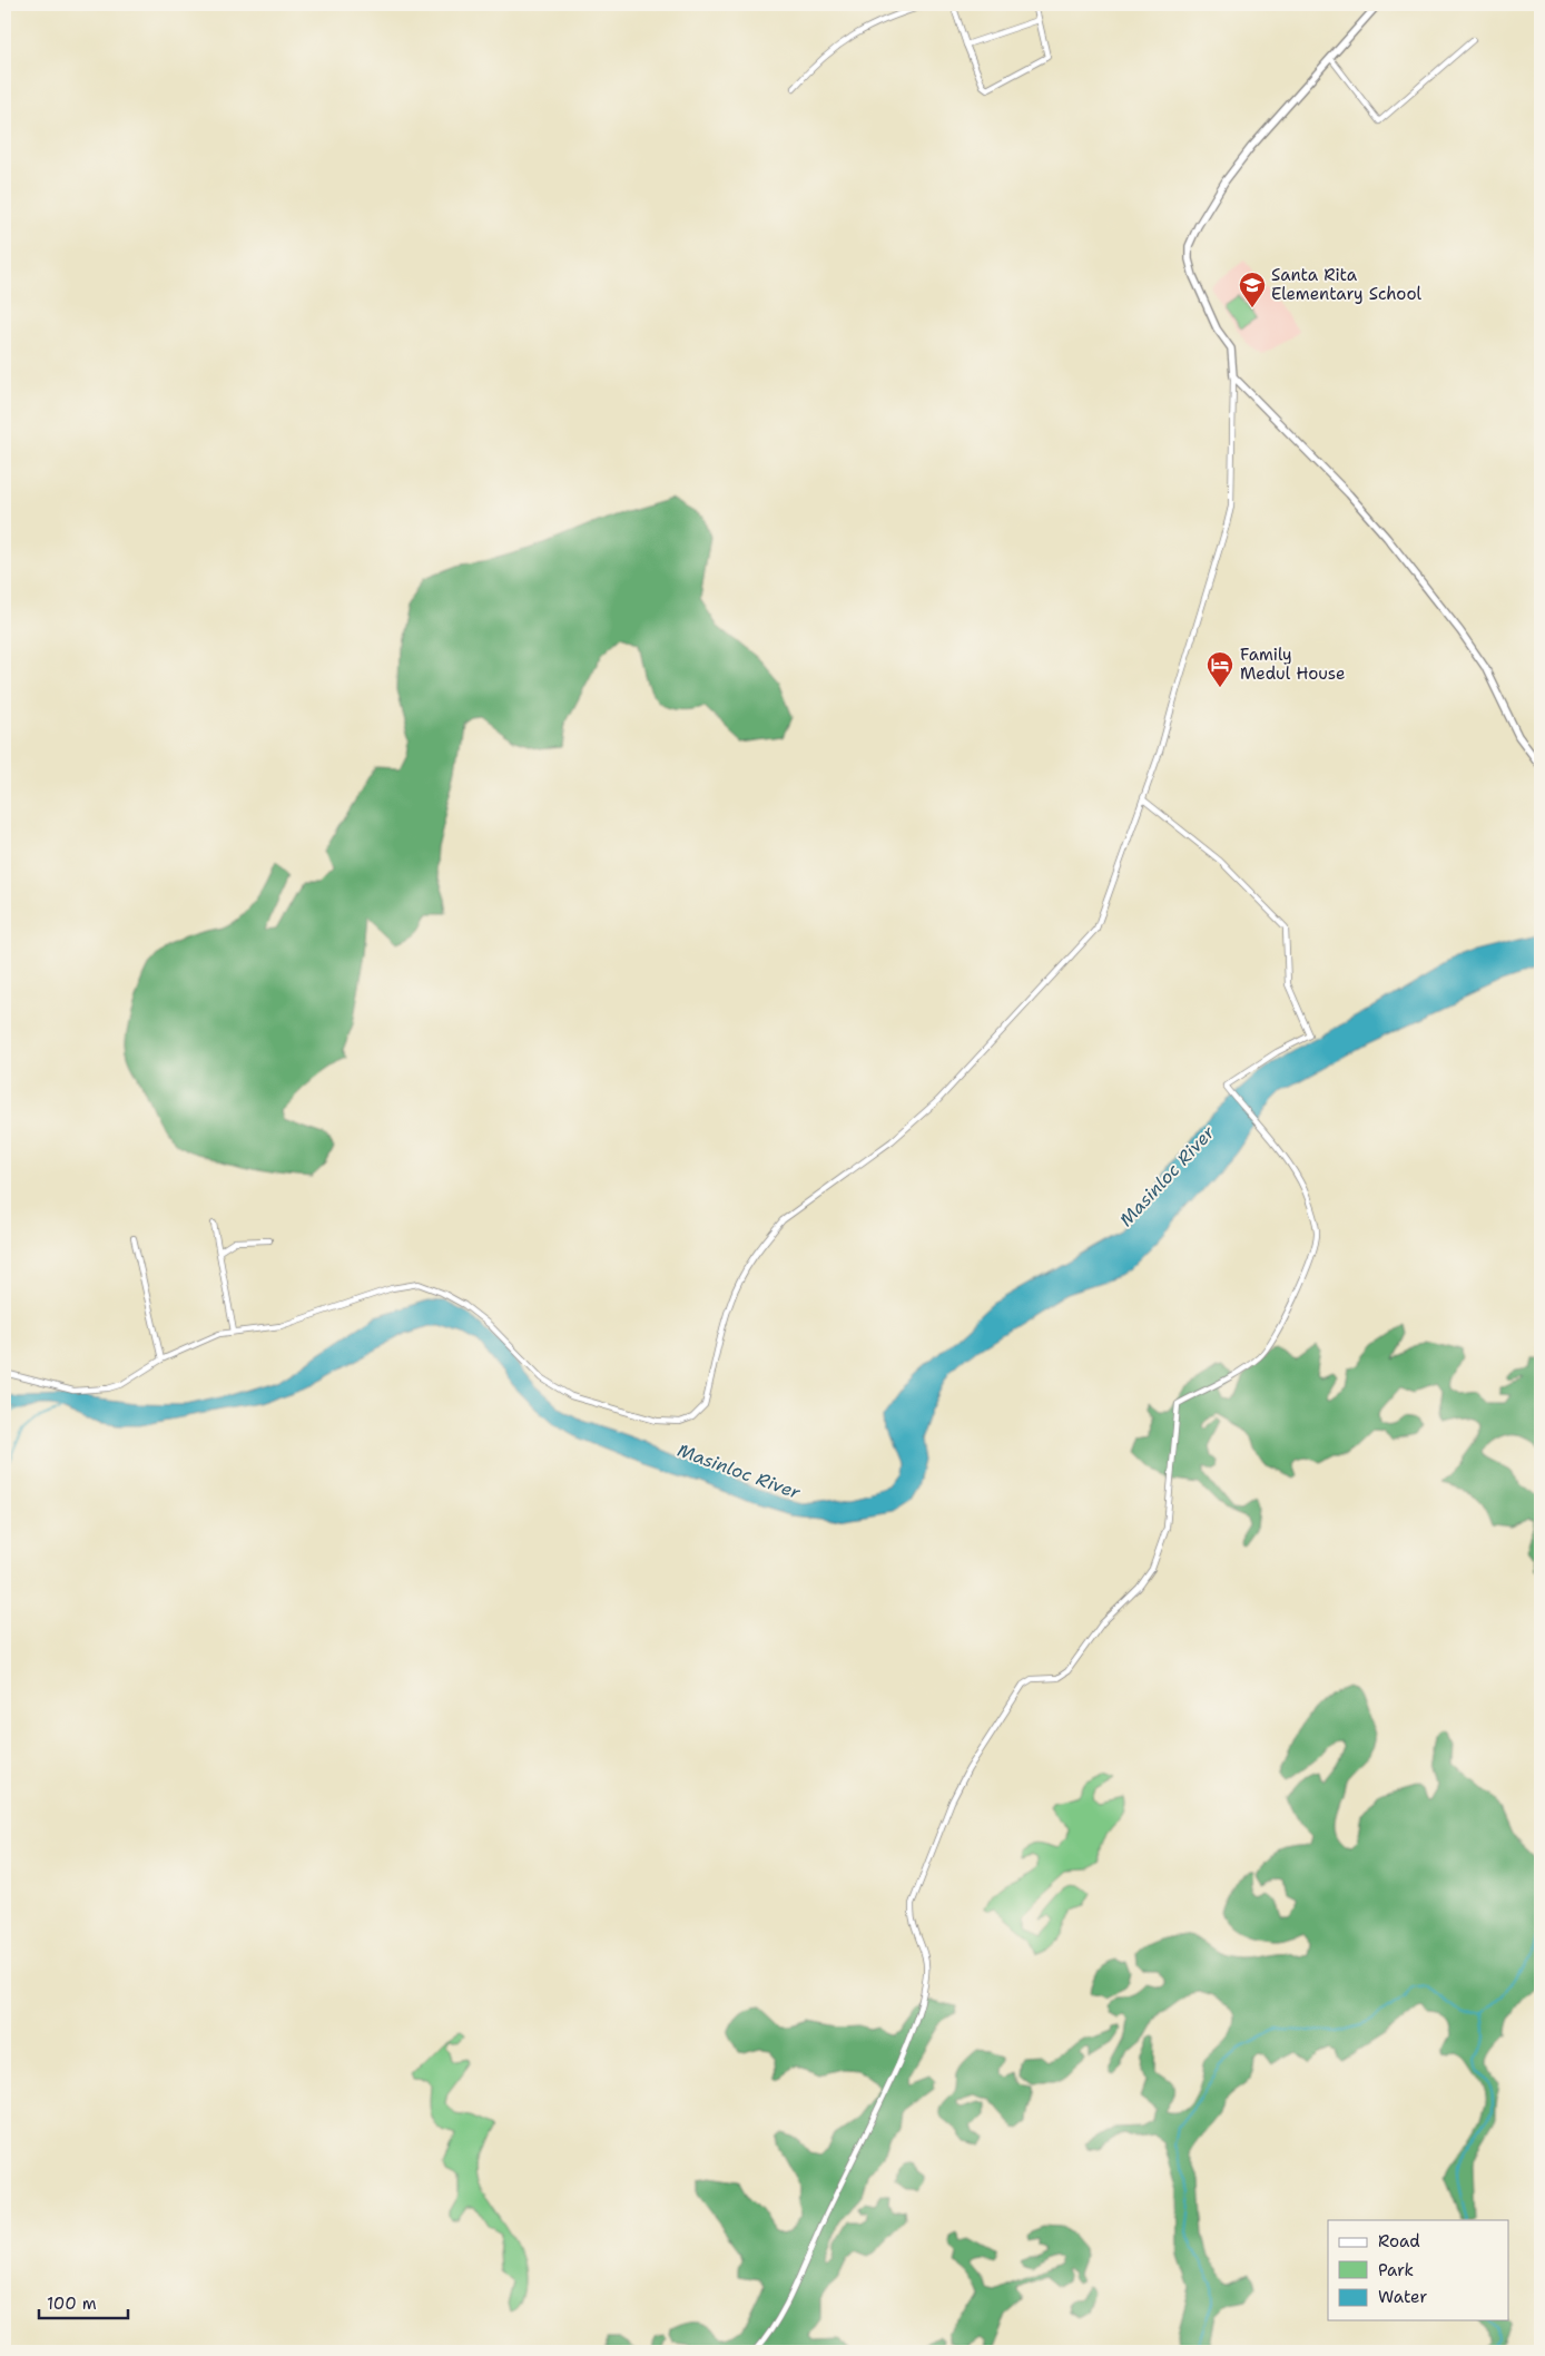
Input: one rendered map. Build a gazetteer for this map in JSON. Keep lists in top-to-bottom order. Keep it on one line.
{"water":["Masinloc River"],"places":{"school or university":["Santa Rita Elementary School"],"hotel":["Family Medul House"]},"legend":["Road","Park","Water"],"scale_bar":"100 m"}
